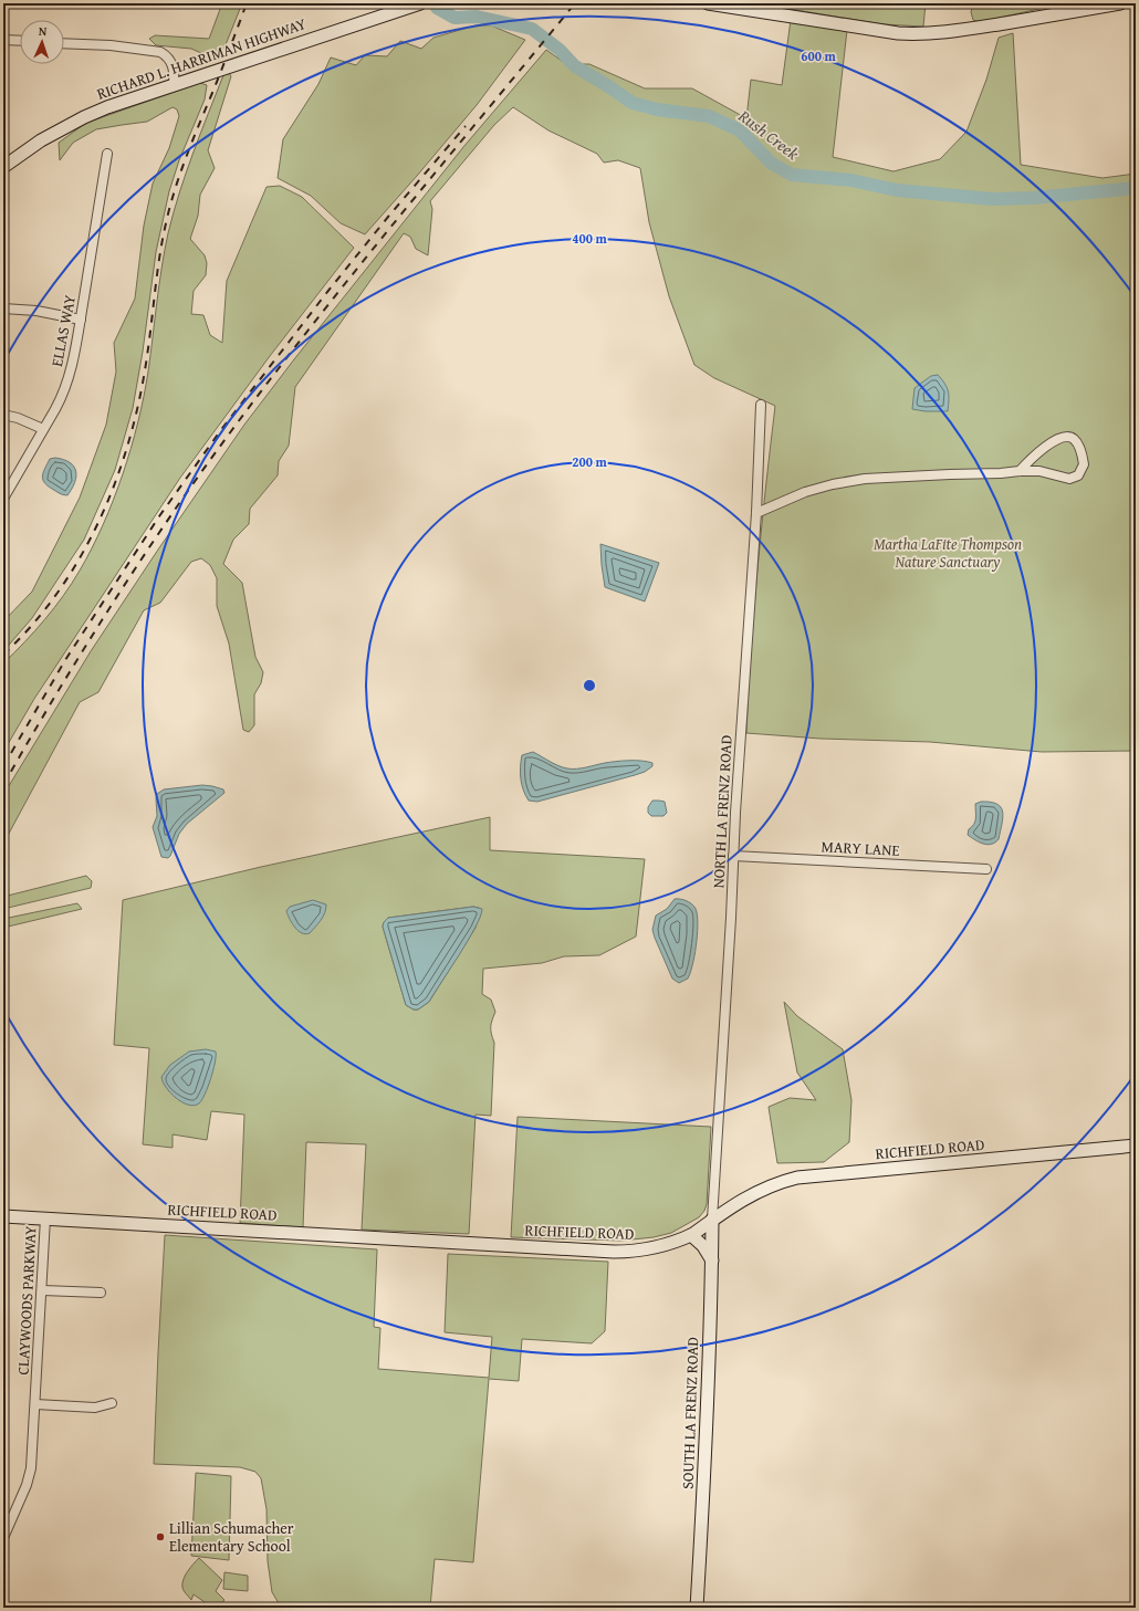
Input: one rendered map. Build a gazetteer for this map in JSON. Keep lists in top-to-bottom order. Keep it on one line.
{"streets":{"street":["RICHARD L. HARRIMAN HIGHWAY","ELLAS WAY","NORTH LA FRENZ ROAD","MARY LANE","RICHFIELD ROAD","CLAYWOODS PARKWAY","SOUTH LA FRENZ ROAD"]},"crossings":[["NORTH LA FRENZ ROAD","MARY LANE"],["NORTH LA FRENZ ROAD","RICHFIELD ROAD"],["NORTH LA FRENZ ROAD","SOUTH LA FRENZ ROAD"],["RICHFIELD ROAD","CLAYWOODS PARKWAY"],["RICHFIELD ROAD","SOUTH LA FRENZ ROAD"]],"water":["Rush Creek"],"parks":["Martha LaFite Thompson Nature Sanctuary"],"places":["Lillian Schumacher Elementary School"],"north":"top","rings":["600 m","400 m","200 m"]}
